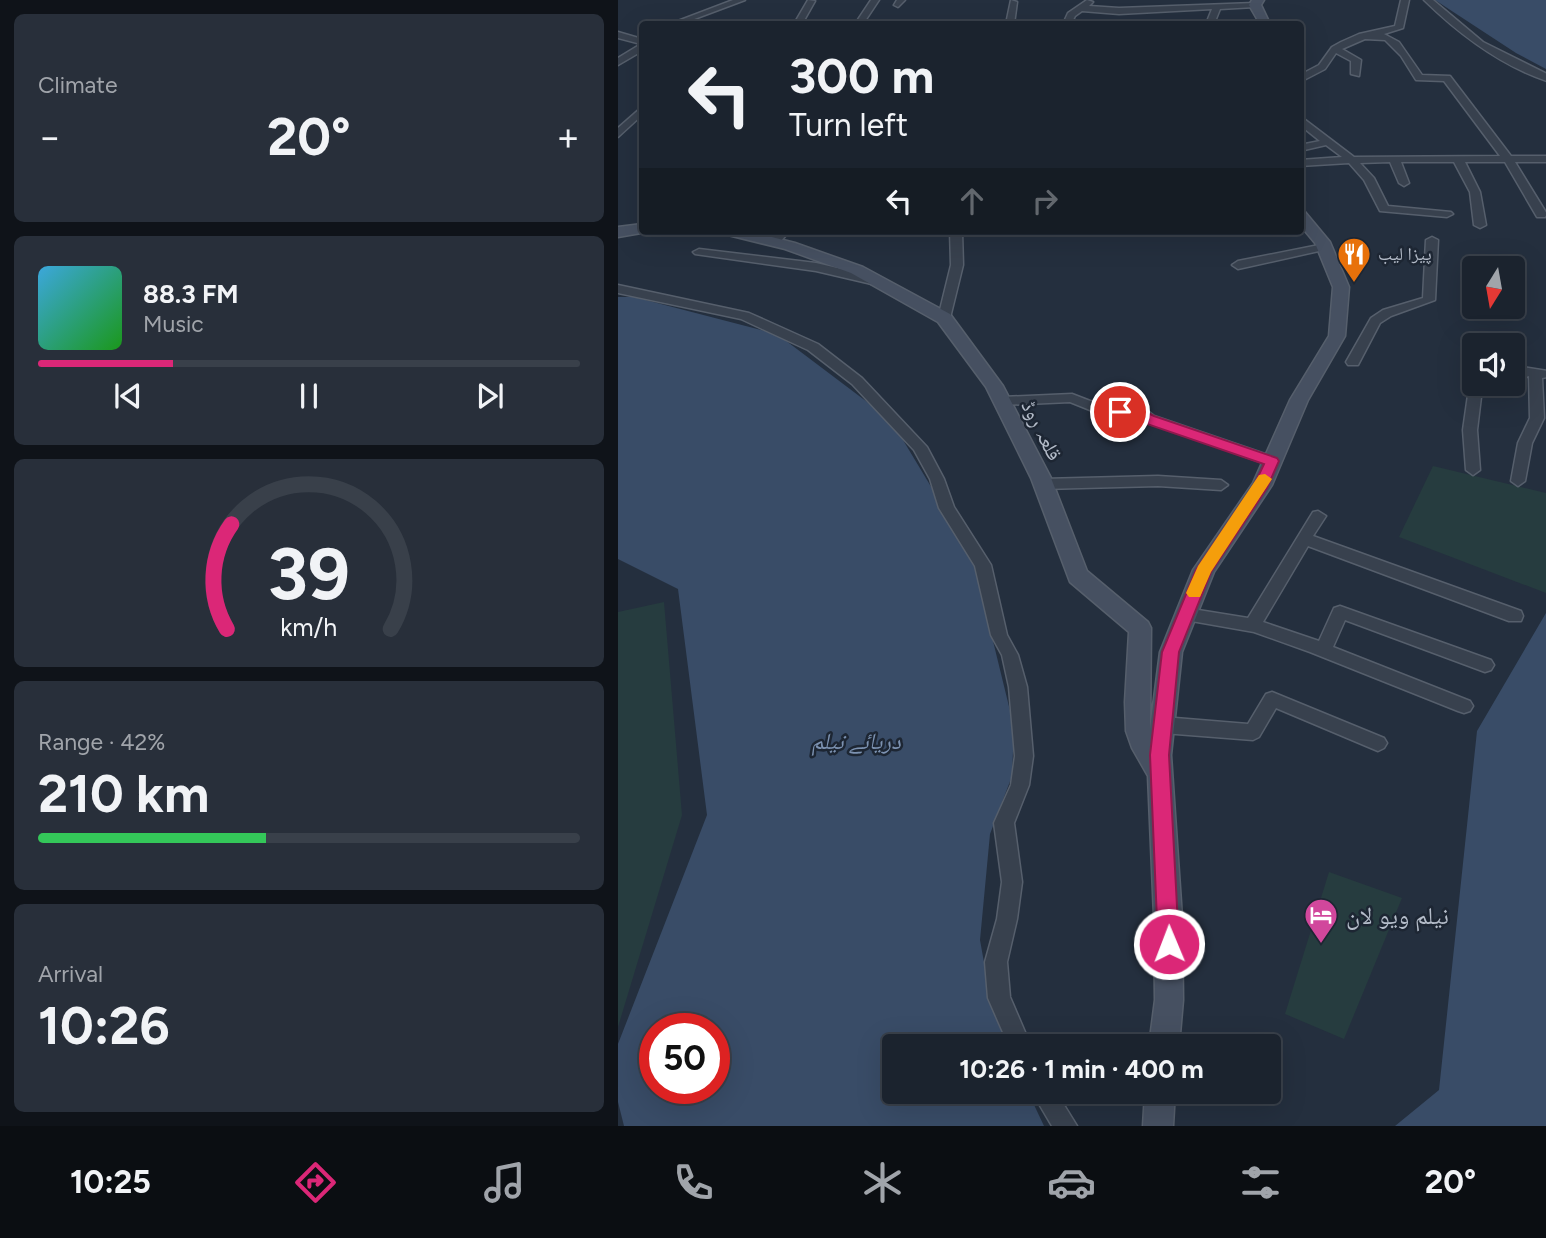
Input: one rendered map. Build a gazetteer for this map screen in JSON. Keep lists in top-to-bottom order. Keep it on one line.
{"streets":{"main road":["قلعہ روڈ"]},"water":["دریائے نیلم"],"places":{"restaurant":["پیزا لیب"],"hotel":["نیلم ویو لان"]},"north":"bottom","page":{"tile":["Climate",["Range · 42%","210 km"],["Arrival","10:26"]],"turn":["300 m","Turn left"],"heat":["−","20°","+"],"song":["88.3 FM","Music"],"limit":"50","trip":"10:26 · 1 min · 400 m","tabs":["10:25","20°"],"gauge":["39","km/h"]}}
